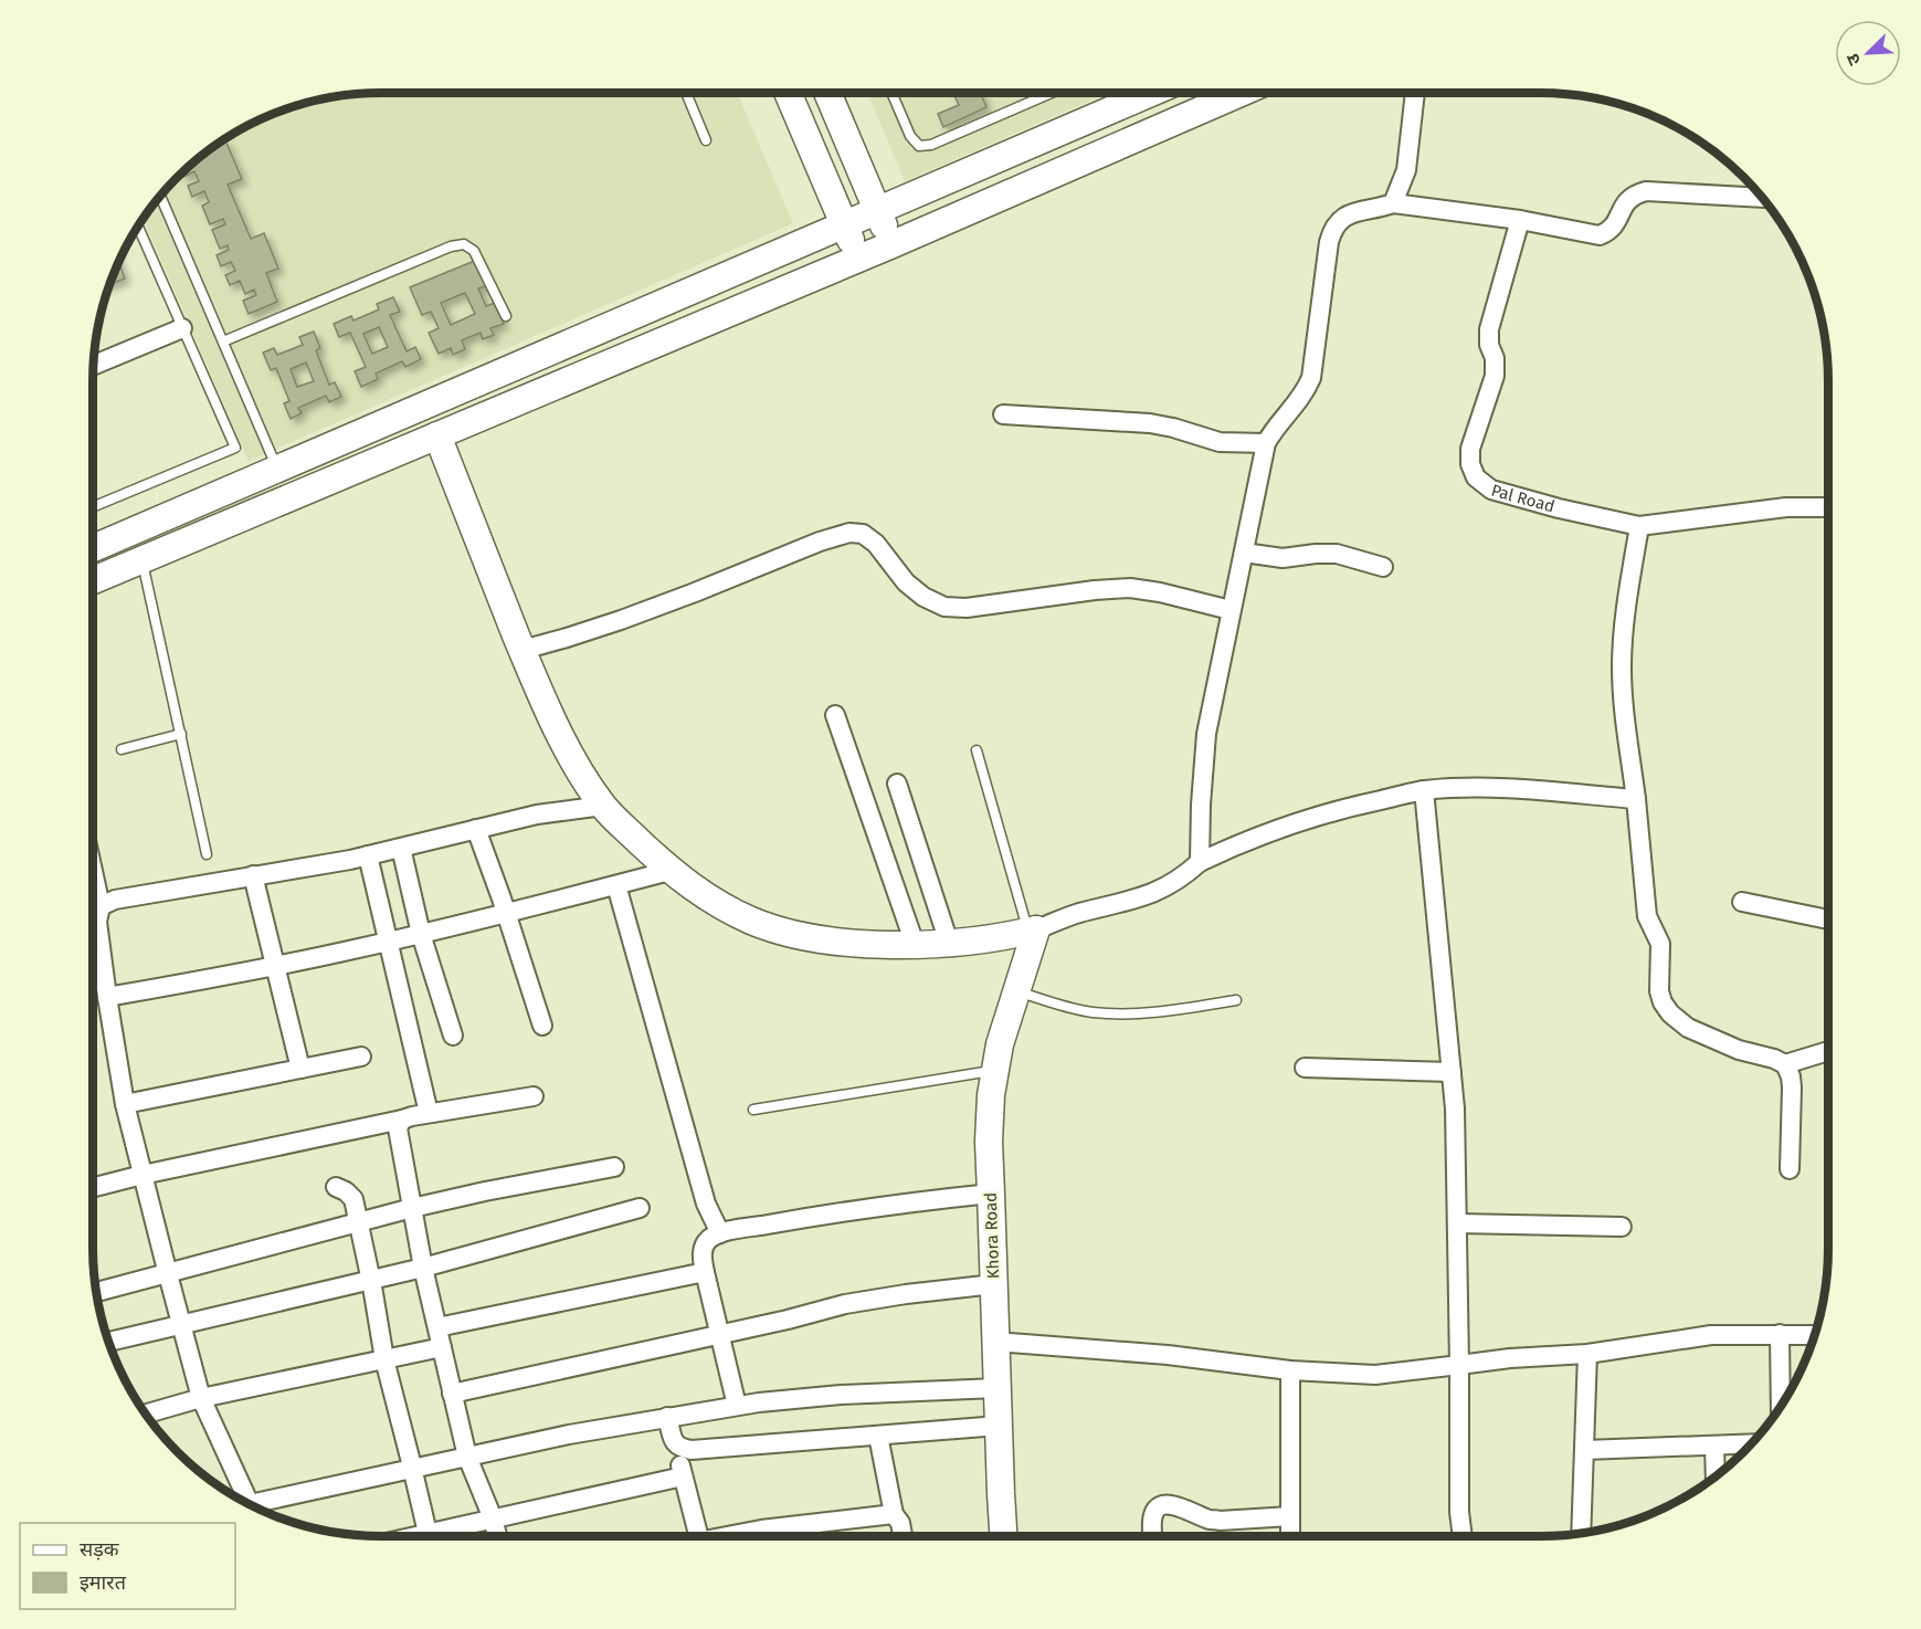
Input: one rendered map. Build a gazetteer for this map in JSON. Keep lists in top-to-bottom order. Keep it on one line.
{"streets":{"street":["Pal Road","Khora Road"]},"legend":["सड़क","इमारत"],"north":"bottom left"}
